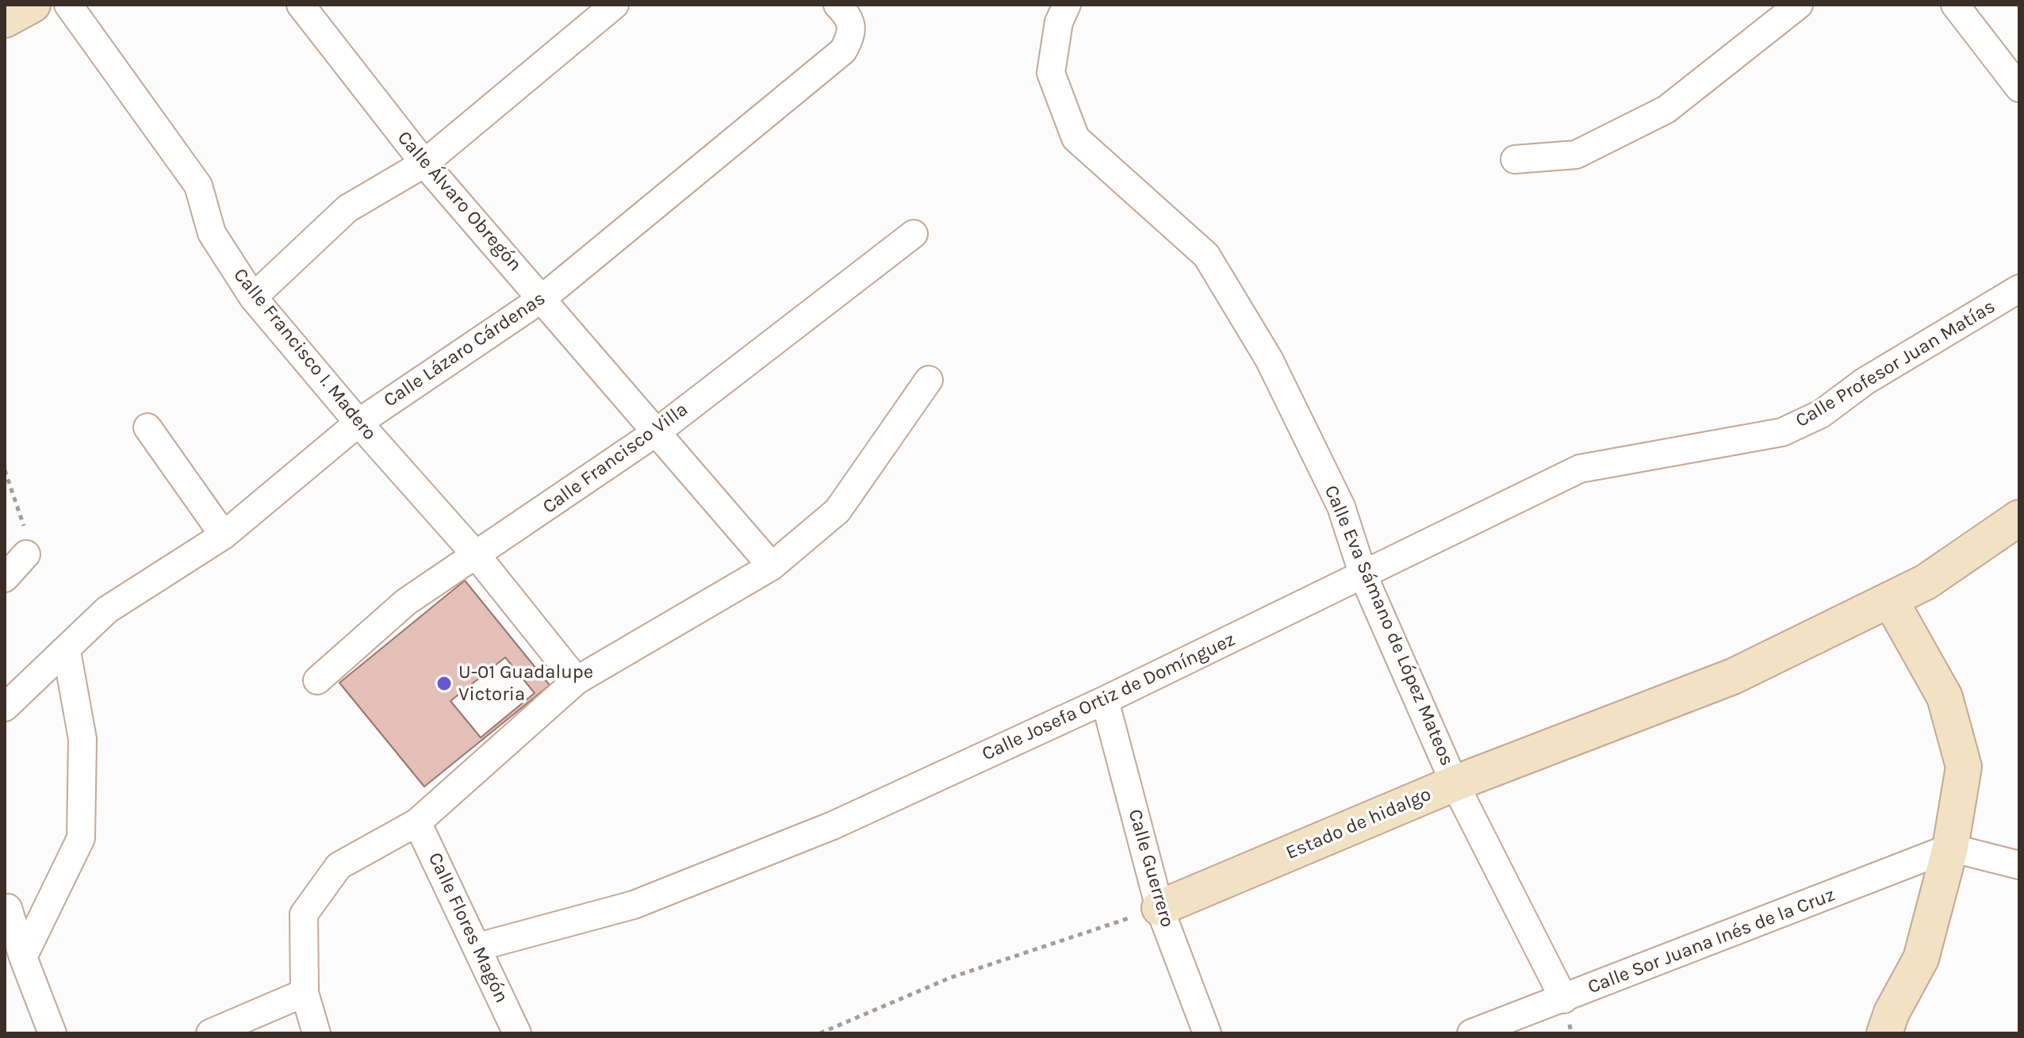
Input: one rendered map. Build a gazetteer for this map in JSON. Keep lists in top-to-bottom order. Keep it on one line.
{"streets":{"street":["Calle Álvaro Obregón","Calle Lázaro Cárdenas","Calle Francisco I. Madero","Calle Profesor Juan Matías","Calle Francisco Villa","Calle Eva Sámano de López Mateos","Calle Josefa Ortiz de Domínguez","Estado de hidalgo","Calle Guerrero","Calle Flores Magón","Calle Sor Juana Inés de la Cruz"]},"crossings":[["Calle Álvaro Obregón","Calle Lázaro Cárdenas"],["Calle Álvaro Obregón","Calle Francisco Villa"],["Calle Lázaro Cárdenas","Calle Francisco I. Madero"],["Calle Francisco I. Madero","Calle Francisco Villa"],["Calle Profesor Juan Matías","Calle Josefa Ortiz de Domínguez"],["Calle Eva Sámano de López Mateos","Calle Josefa Ortiz de Domínguez"],["Calle Eva Sámano de López Mateos","Estado de hidalgo"],["Calle Eva Sámano de López Mateos","Calle Sor Juana Inés de la Cruz"],["Calle Josefa Ortiz de Domínguez","Calle Guerrero"],["Calle Josefa Ortiz de Domínguez","Calle Flores Magón"],["Estado de hidalgo","Calle Guerrero"]],"places":["U-01 Guadalupe Victoria"]}
